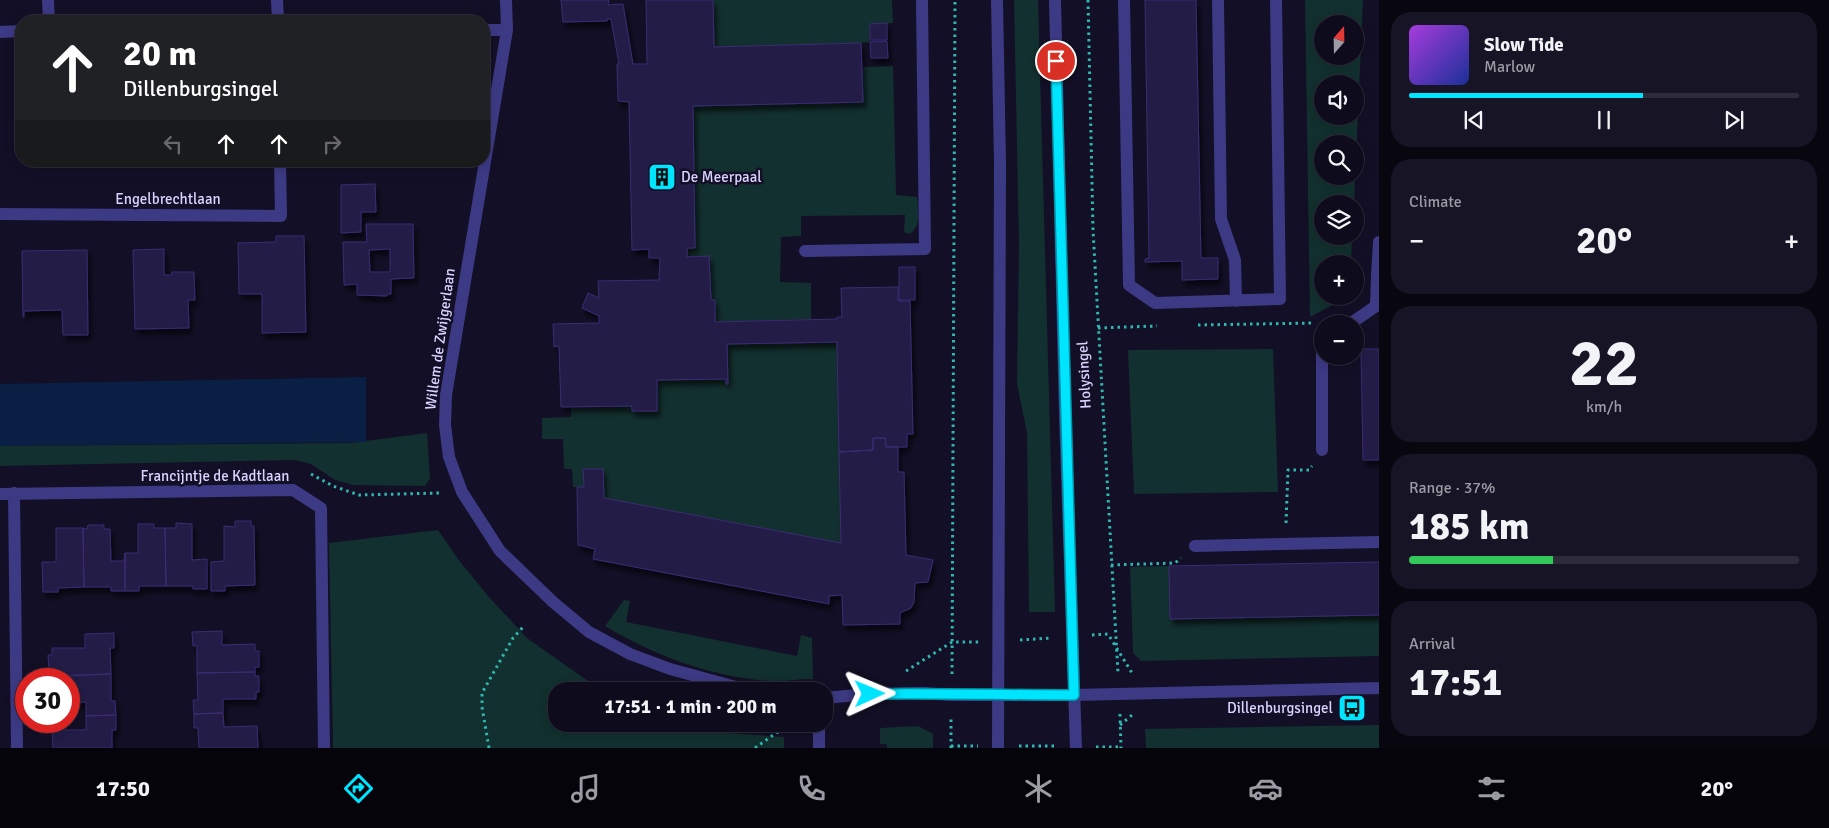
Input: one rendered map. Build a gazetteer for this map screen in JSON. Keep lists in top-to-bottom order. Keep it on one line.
{"streets":{"street":["Engelbrechtlaan","Willem de Zwijgerlaan","Holysingel","Francijntje de Kadtlaan"]},"places":{"building":["De Meerpaal"],"bus stop":["Dillenburgsingel"]},"north":"top","page":{"map_buttons":["+","−"],"turn":["20 m","Dillenburgsingel"],"song":["Slow Tide","Marlow"],"tile":["Climate",["22","km/h"],["Range · 37%","185 km"],["Arrival","17:51"]],"heat":["−","20°","+"],"limit":"30","trip":"17:51 · 1 min · 200 m","tabs":["17:50","20°"]}}
